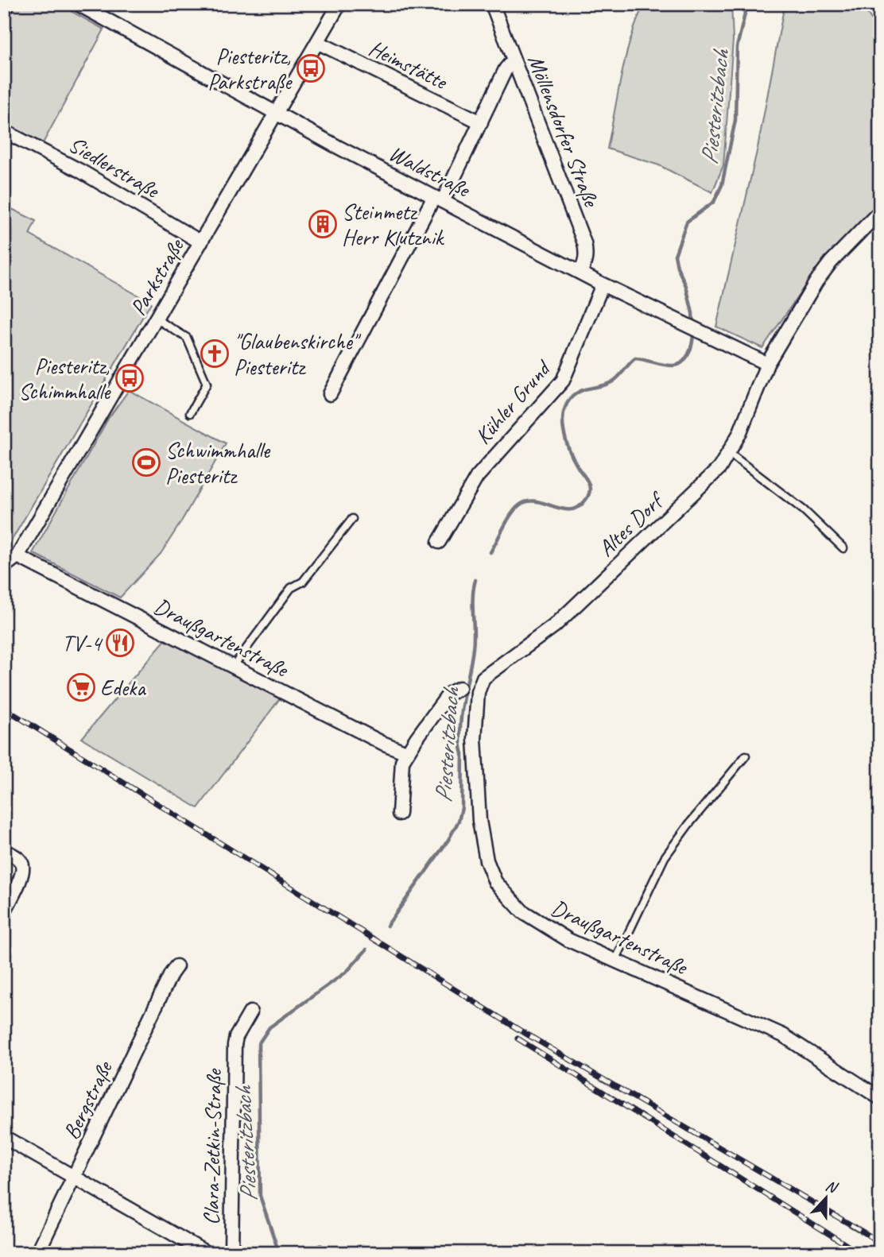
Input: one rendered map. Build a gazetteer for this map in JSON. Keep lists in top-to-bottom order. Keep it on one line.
{"streets":{"street":["Heimstätte","Möllensdorfer Straße","Siedlerstraße","Waldstraße","Parkstraße","Kühler Grund","Altes Dorf","Draußgartenstraße","Bergstraße","Clara-Zetkin-Straße"]},"crossings":[["Heimstätte","Parkstraße"],["Möllensdorfer Straße","Waldstraße"],["Siedlerstraße","Parkstraße"],["Waldstraße","Parkstraße"],["Waldstraße","Kühler Grund"],["Waldstraße","Altes Dorf"],["Parkstraße","Draußgartenstraße"],["Altes Dorf","Draußgartenstraße"]],"water":["Piesteritzbach"],"places":{"bus stop":["Piesteritz, Parkstraße","Piesteritz, Schimmhalle"],"building":["Steinmetz Herr Klutznik"],"church":["\"Glaubenskirche\" Piesteritz"],"sports":["Schwimmhalle Piesteritz"],"restaurant":["TV-4"],"supermarket":["Edeka"]},"north":"top"}
